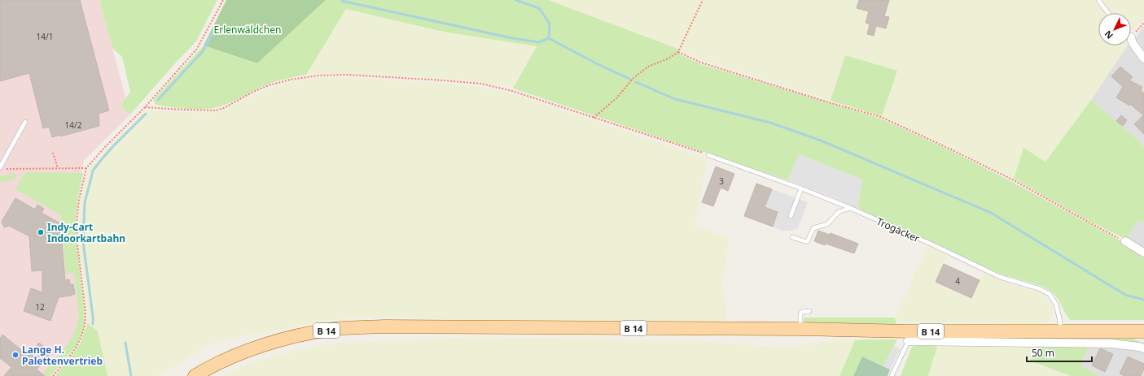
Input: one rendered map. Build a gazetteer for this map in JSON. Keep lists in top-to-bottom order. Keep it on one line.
{"streets":{"main road":["B 14"],"lane":["Trogäcker"]},"crossings":[["Trogäcker","B 14"]],"parks":["Erlenwäldchen"],"places":["Indy-Cart Indoorkartbahn","Lange H. Palettenvertrieb"],"house_numbers":["14/1","14/2","3","4","12"],"scale_bar":"50 m","north":"bottom left"}
